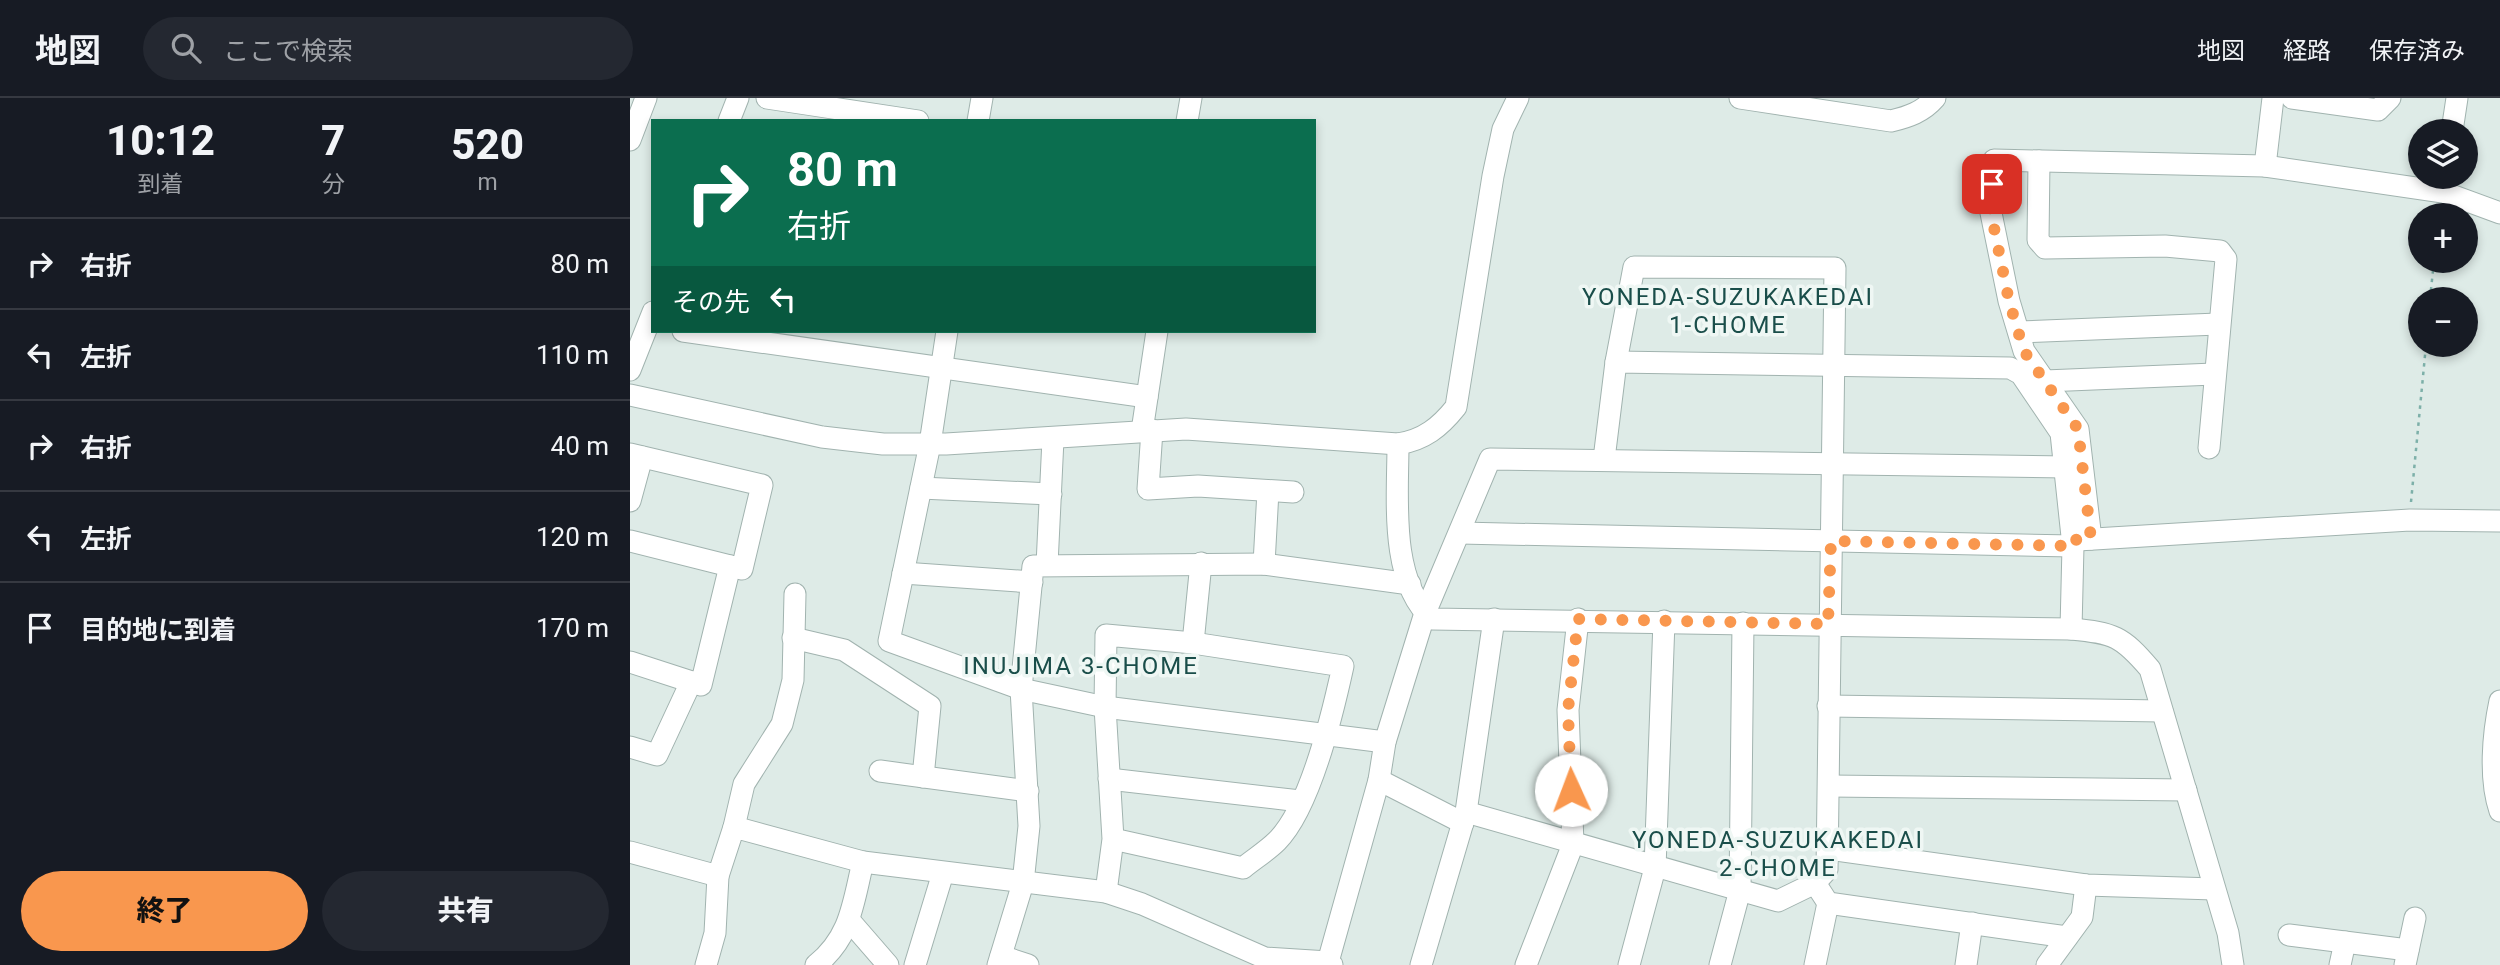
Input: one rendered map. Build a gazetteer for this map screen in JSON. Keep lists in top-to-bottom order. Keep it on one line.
{"districts":["YONEDA-SUZUKAKEDAI 1-CHOME","INUJIMA 3-CHOME","YONEDA-SUZUKAKEDAI 2-CHOME"],"page":{"header":"地図","search":"ここで検索","nav":["地図","経路","保存済み"],"eta":["10:12","到着","7","分","520","m"],"map_buttons":["+","−"],"turn":["80 m","右折"],"list":[{"name":"右折","value":"80 m"},{"name":"左折","value":"110 m"},{"name":"右折","value":"40 m"},{"name":"左折","value":"120 m"},{"name":"目的地に到着","value":"170 m"}],"then":"その先","buttons":["終了","共有"]}}
